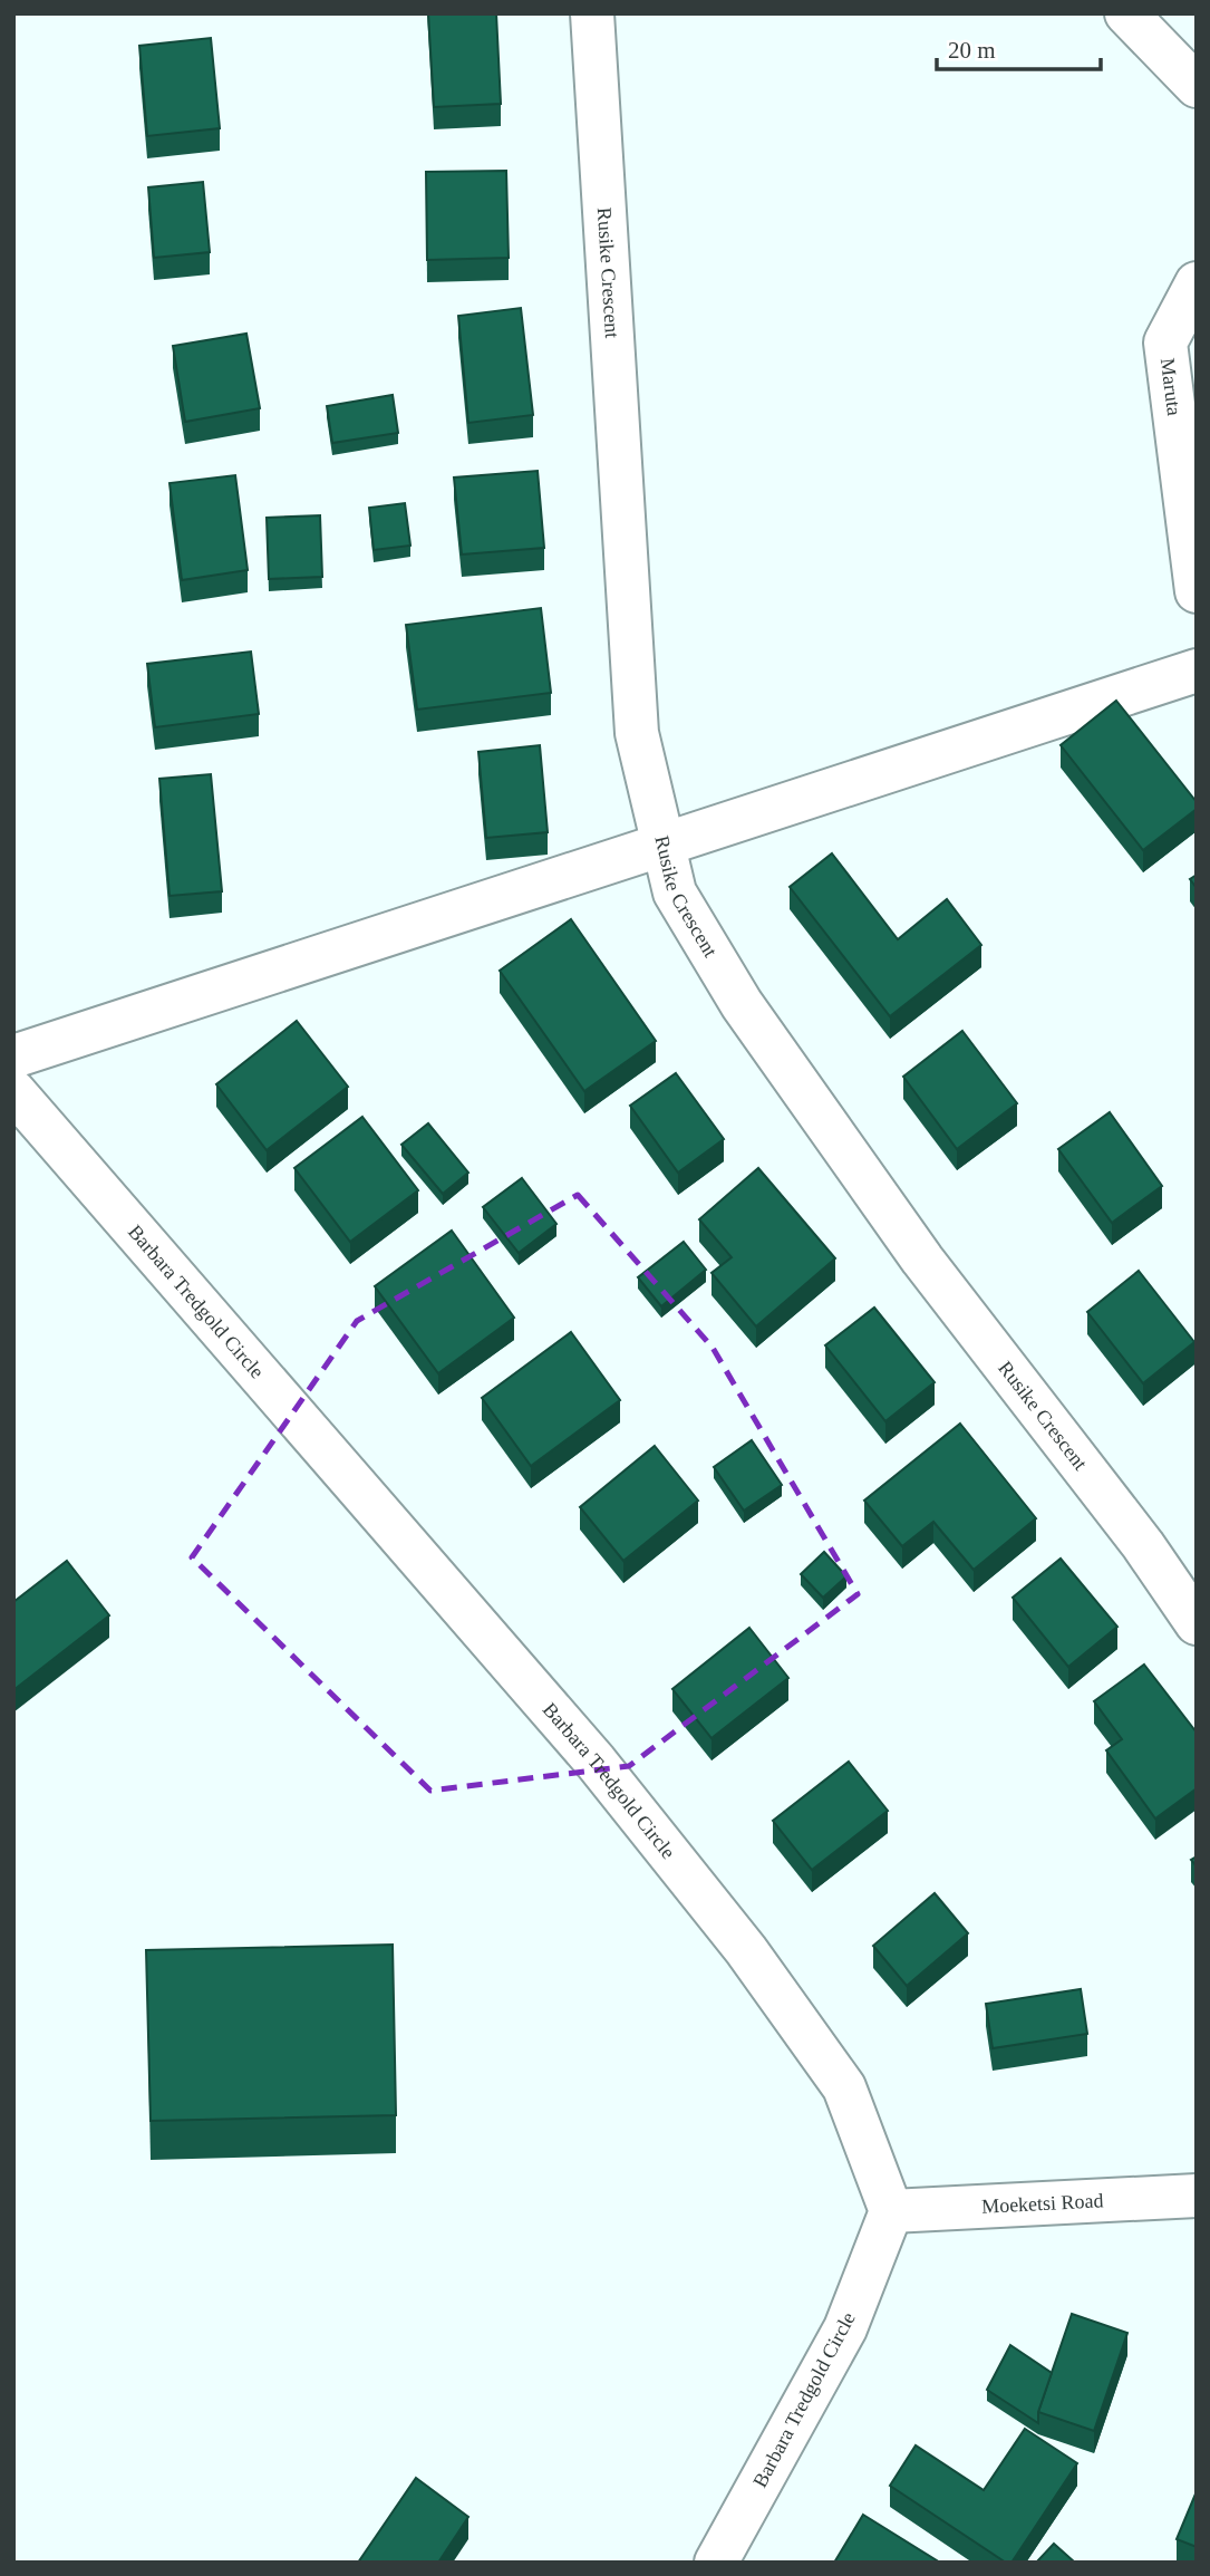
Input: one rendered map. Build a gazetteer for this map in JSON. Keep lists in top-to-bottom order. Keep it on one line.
{"streets":{"street":["Rusike Crescent","Maruta","Barbara Tredgold Circle","Moeketsi Road"]},"crossings":[["Barbara Tredgold Circle","Moeketsi Road"]],"scale_bar":"20 m"}
